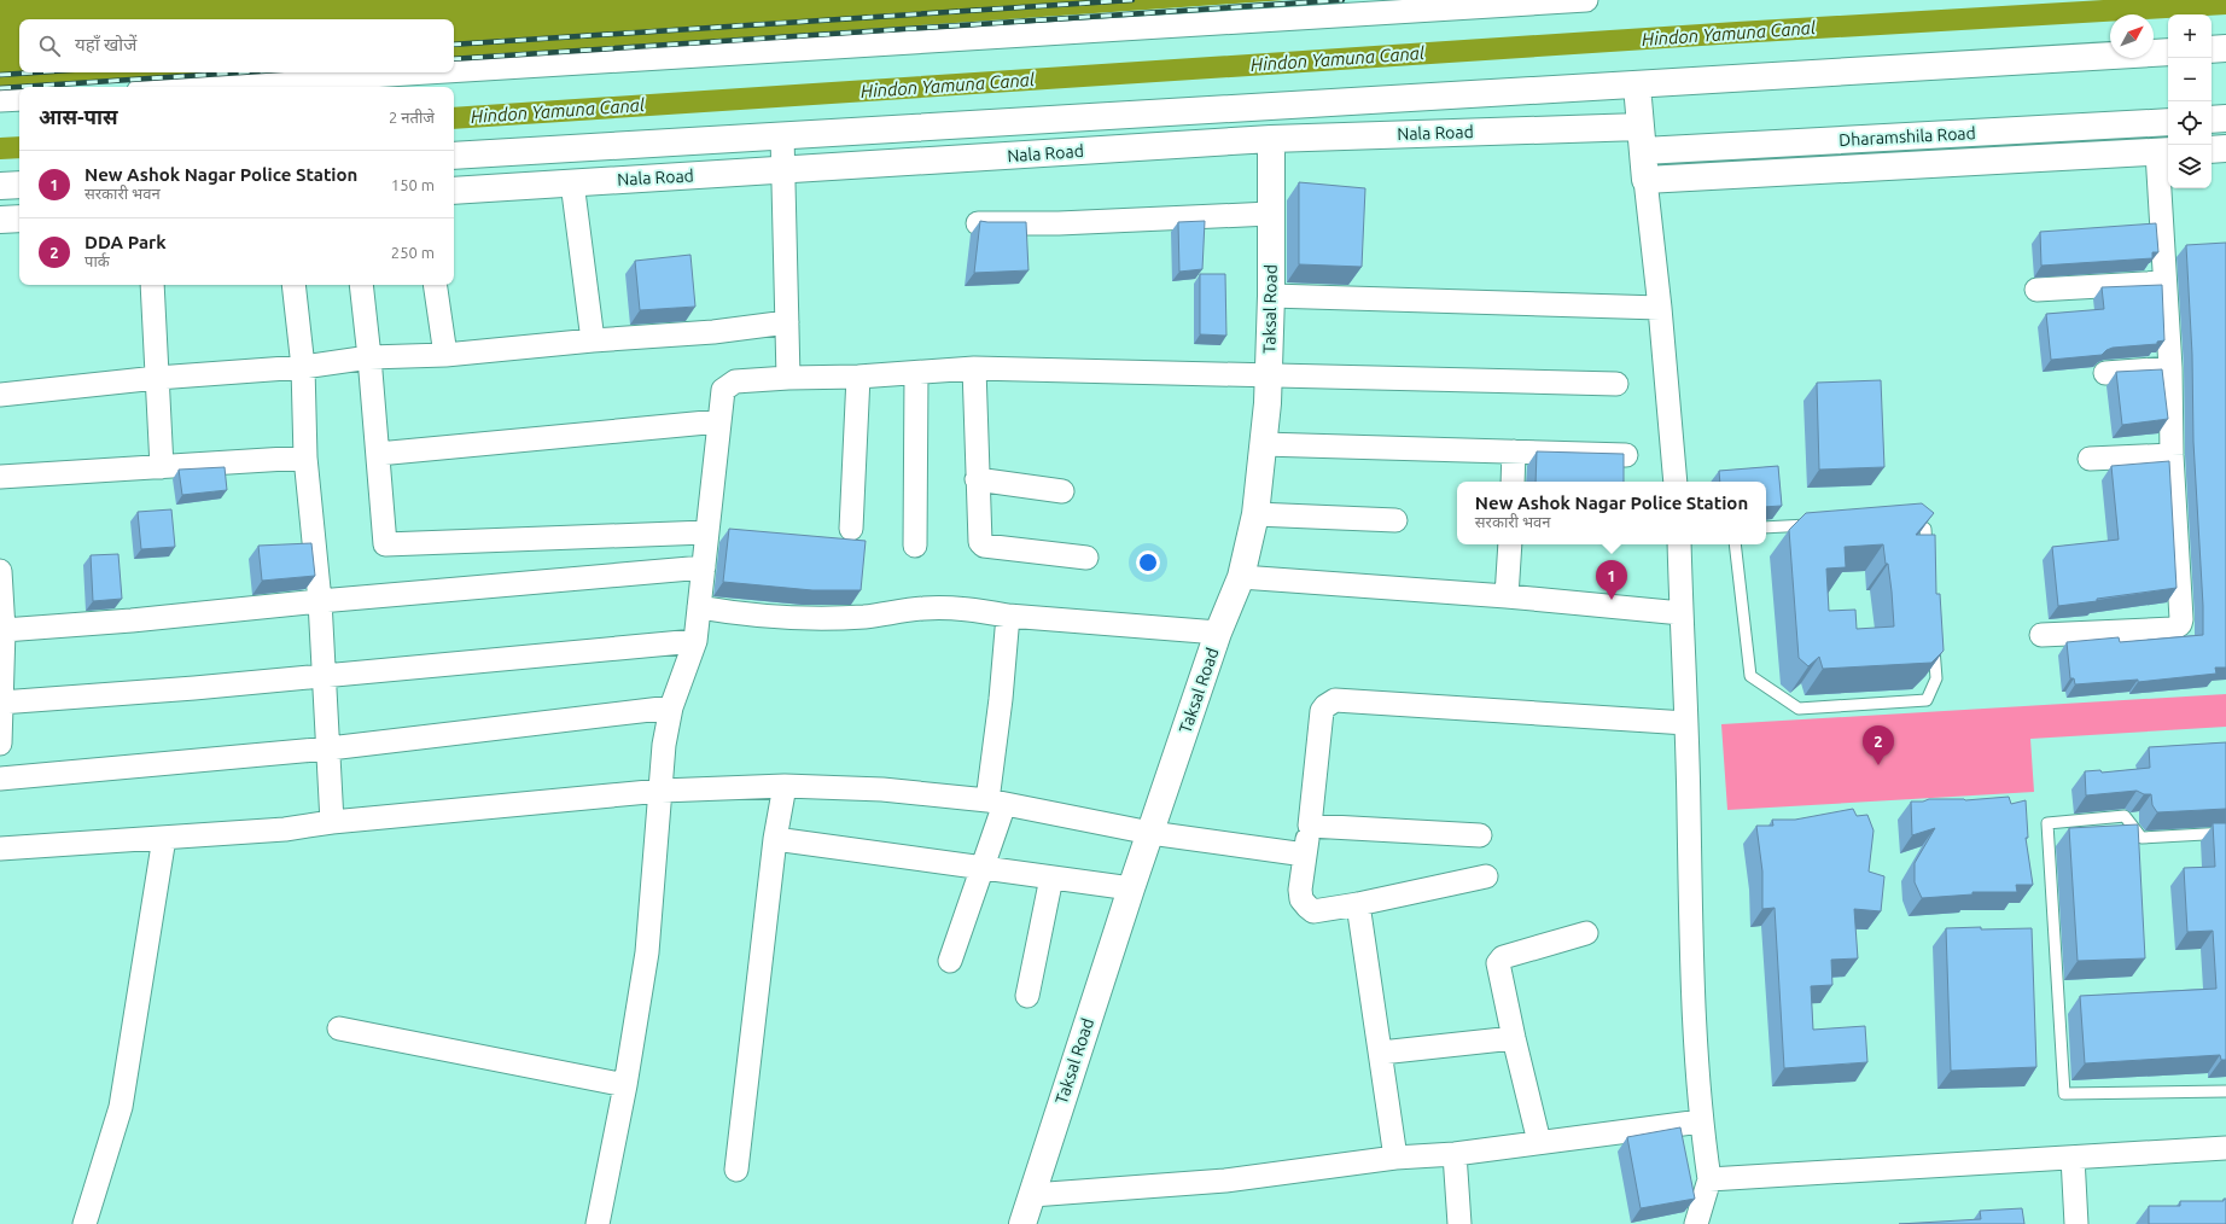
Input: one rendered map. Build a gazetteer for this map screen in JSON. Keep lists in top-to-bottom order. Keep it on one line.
{"streets":{"street":["Nala Road","Dharamshila Road","Taksal Road"]},"crossings":[["Nala Road","Dharamshila Road"],["Nala Road","Taksal Road"]],"water":["Hindon Yamuna Canal"],"north":"top right","page":{"map_buttons":["+","−"],"search":"यहाँ खोजें","heading":["आस-पास","2 नतीजे"],"list":[{"mark":"1","name":"New Ashok Nagar Police Station","note":"सरकारी भवन","value":"150 m"},{"mark":"2","name":"DDA Park","note":"पार्क","value":"250 m"}],"popup":["New Ashok Nagar Police Station","सरकारी भवन"],"pins":["1","2"]}}
